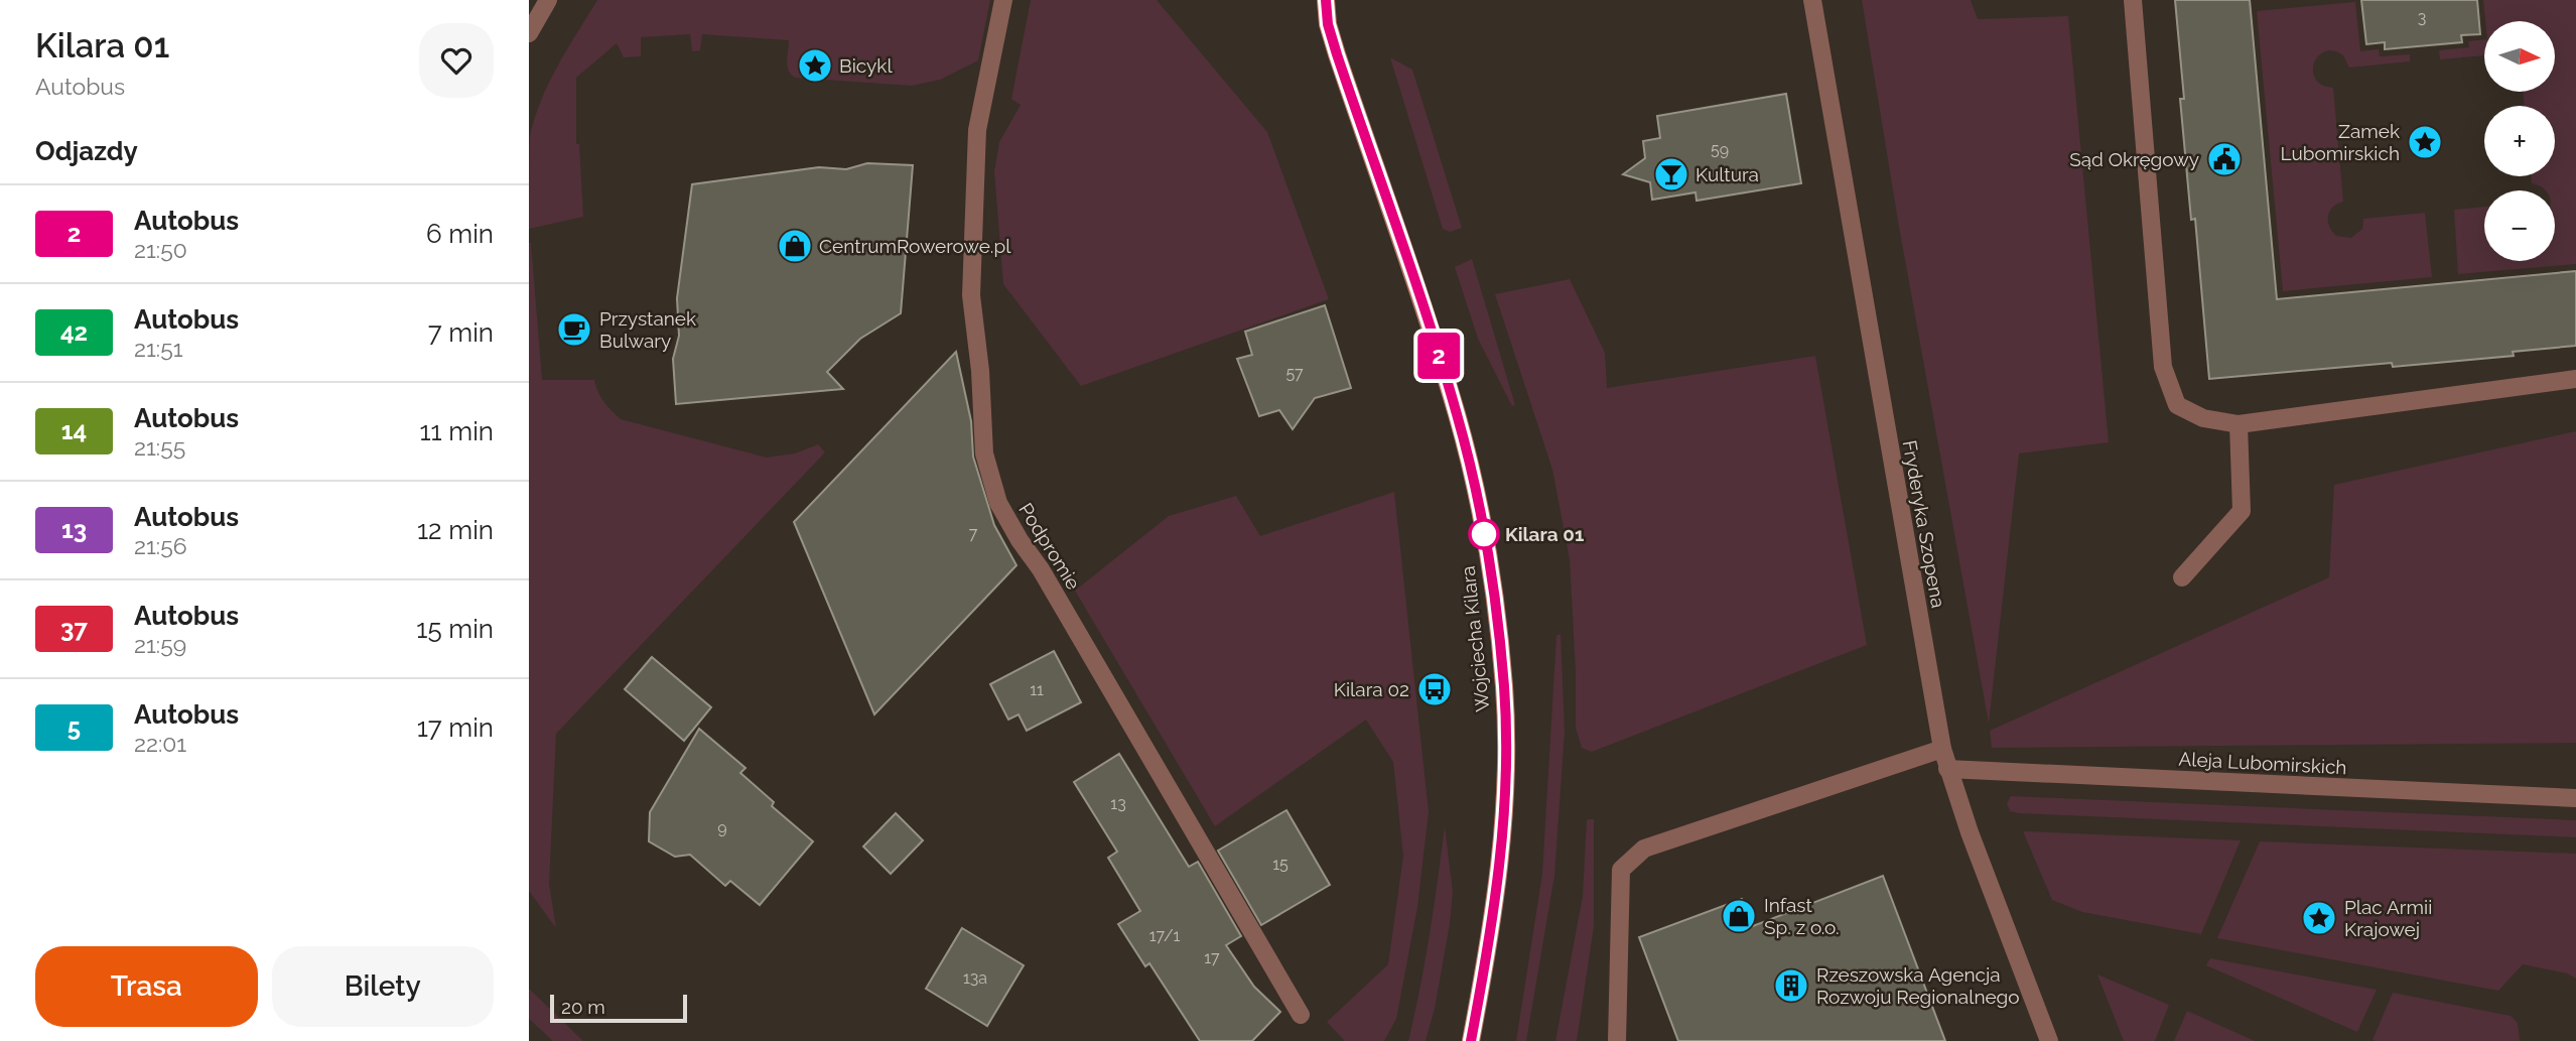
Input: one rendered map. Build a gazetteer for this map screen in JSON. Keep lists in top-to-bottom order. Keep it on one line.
{"streets":{"main road":["Wojciecha Kilara"],"street":["Fryderyka Szopena","Podpromie","Aleja Lubomirskich"]},"crossings":[["Fryderyka Szopena","Aleja Lubomirskich"]],"places":{"place":["Bicykl","Zamek Lubomirskich","Plac Armii Krajowej"],"public building":["Sąd Okręgowy"],"bar":["Kultura"],"shop":["CentrumRowerowe.pl","Infast Sp. z o.o."],"cafe":["Przystanek Bulwary"],"other":["Kilara 01"],"bus stop":["Kilara 02"],"building":["Rzeszowska Agencja Rozwoju Regionalnego"]},"lines":["bus line 2"],"house_numbers":["3","59","57","7","11","13","9","15","17/1","17","13a"],"scale_bar":"20 m","north":"right","page":{"heading":[["Kilara 01","Autobus"],"Odjazdy"],"on_map":"2","map_buttons":["+","−"],"list":[{"mark":"2","name":"Autobus","note":"21:50","value":"6 min"},{"mark":"42","name":"Autobus","note":"21:51","value":"7 min"},{"mark":"14","name":"Autobus","note":"21:55","value":"11 min"},{"mark":"13","name":"Autobus","note":"21:56","value":"12 min"},{"mark":"37","name":"Autobus","note":"21:59","value":"15 min"},{"mark":"5","name":"Autobus","note":"22:01","value":"17 min"}],"buttons":["Trasa","Bilety"],"scale":"20 m"}}
